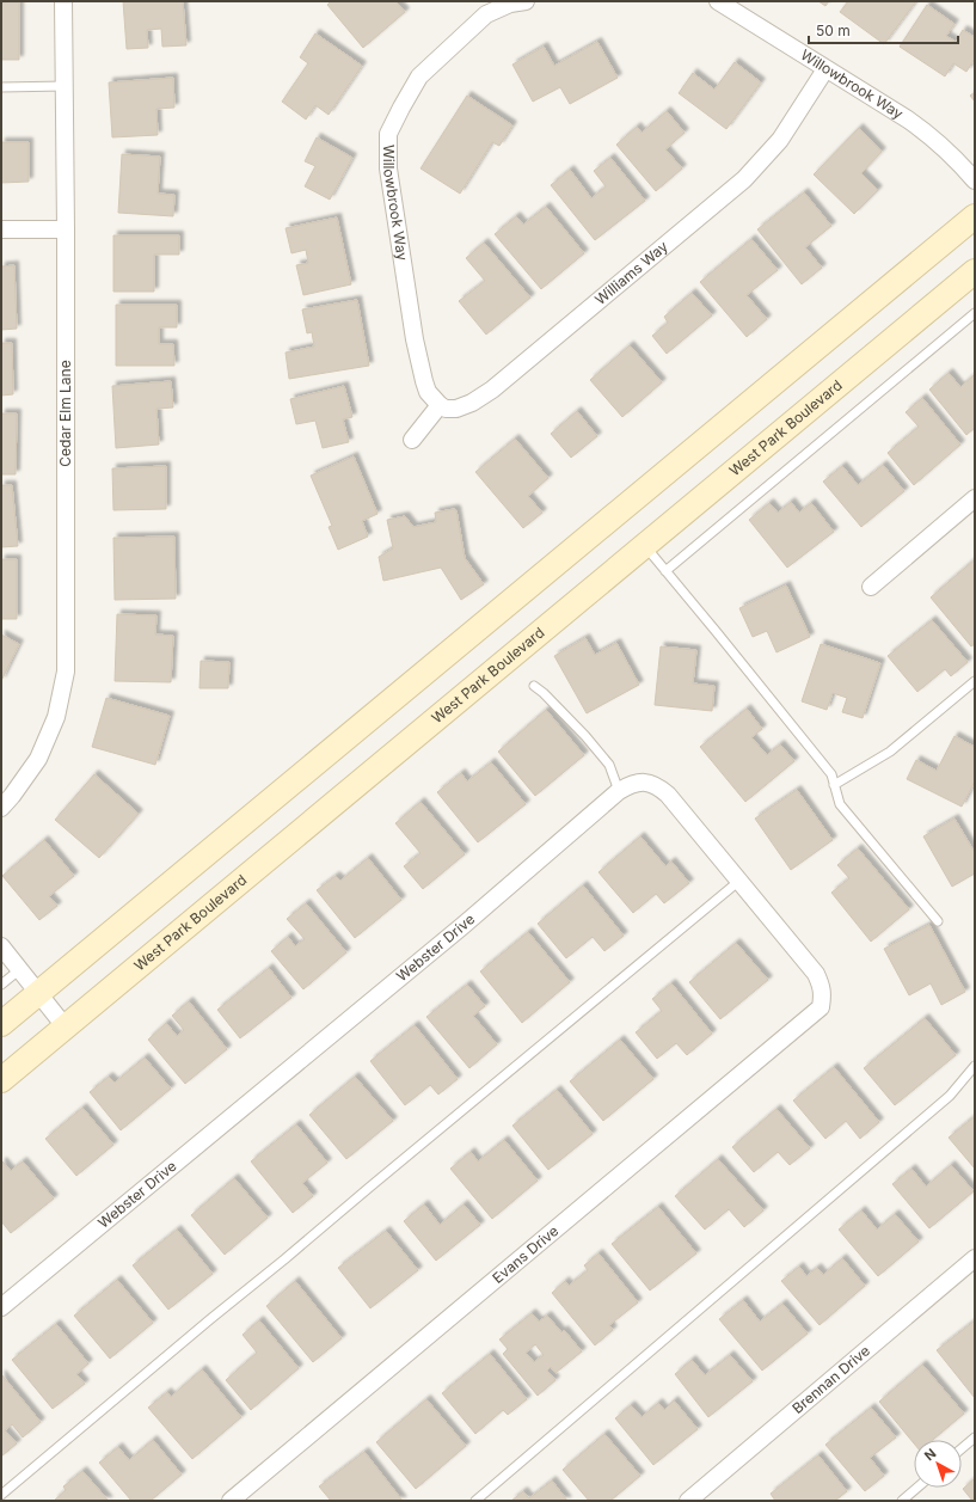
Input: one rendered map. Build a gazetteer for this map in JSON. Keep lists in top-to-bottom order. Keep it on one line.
{"streets":{"main road":["West Park Boulevard"],"street":["Willowbrook Way","Williams Way","Cedar Elm Lane","Webster Drive","Evans Drive","Brennan Drive"]},"crossings":[["Willowbrook Way","Williams Way"],["Webster Drive","Evans Drive"]],"scale_bar":"50 m","north":"top left"}
